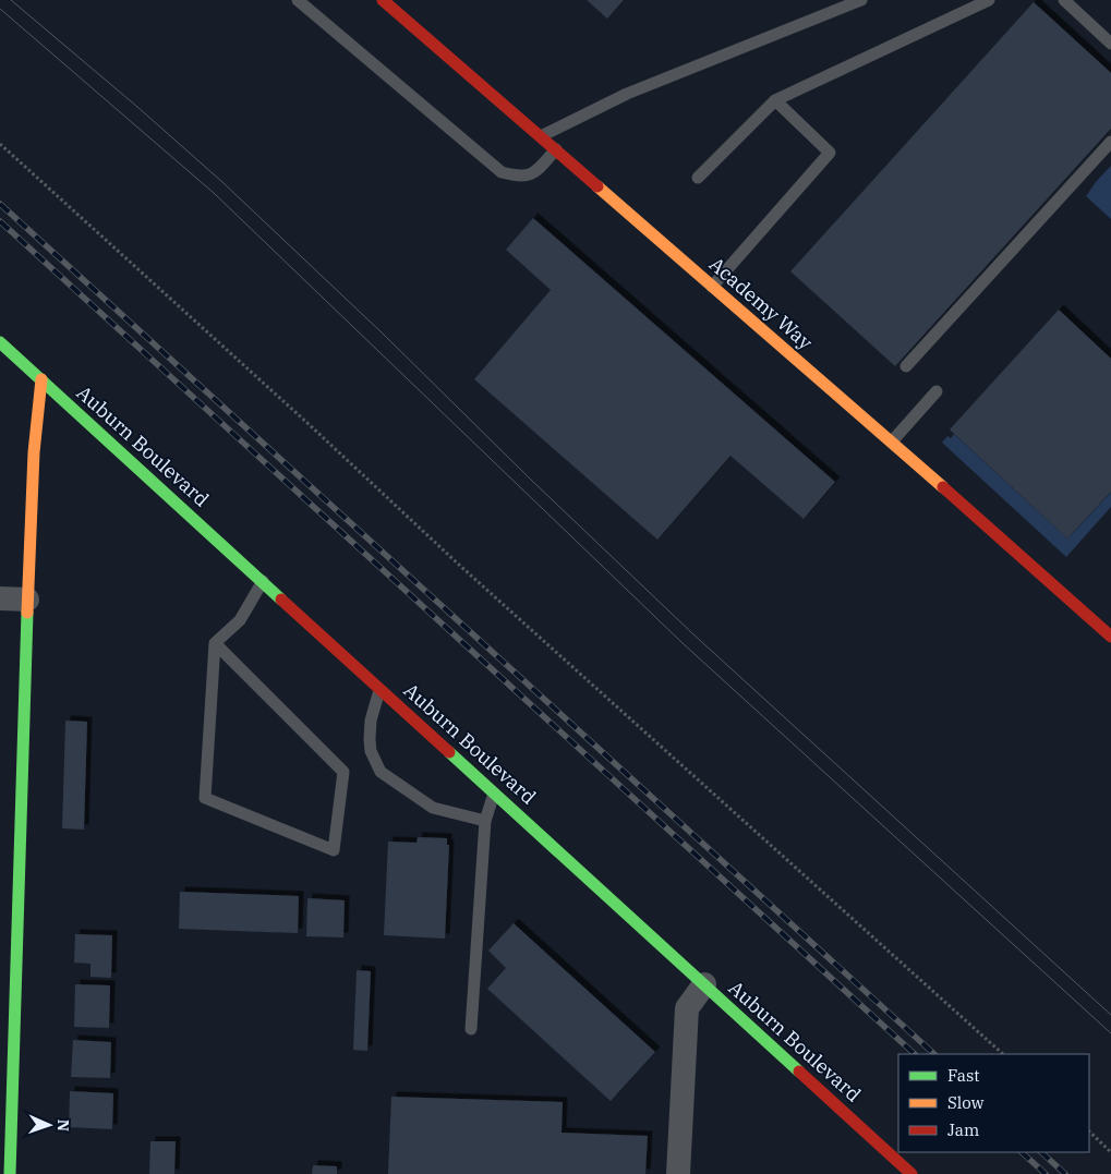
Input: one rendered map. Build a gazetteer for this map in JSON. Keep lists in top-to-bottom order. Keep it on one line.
{"streets":{"street":["Academy Way","Auburn Boulevard"]},"legend":["Fast","Slow","Jam"],"north":"right"}
